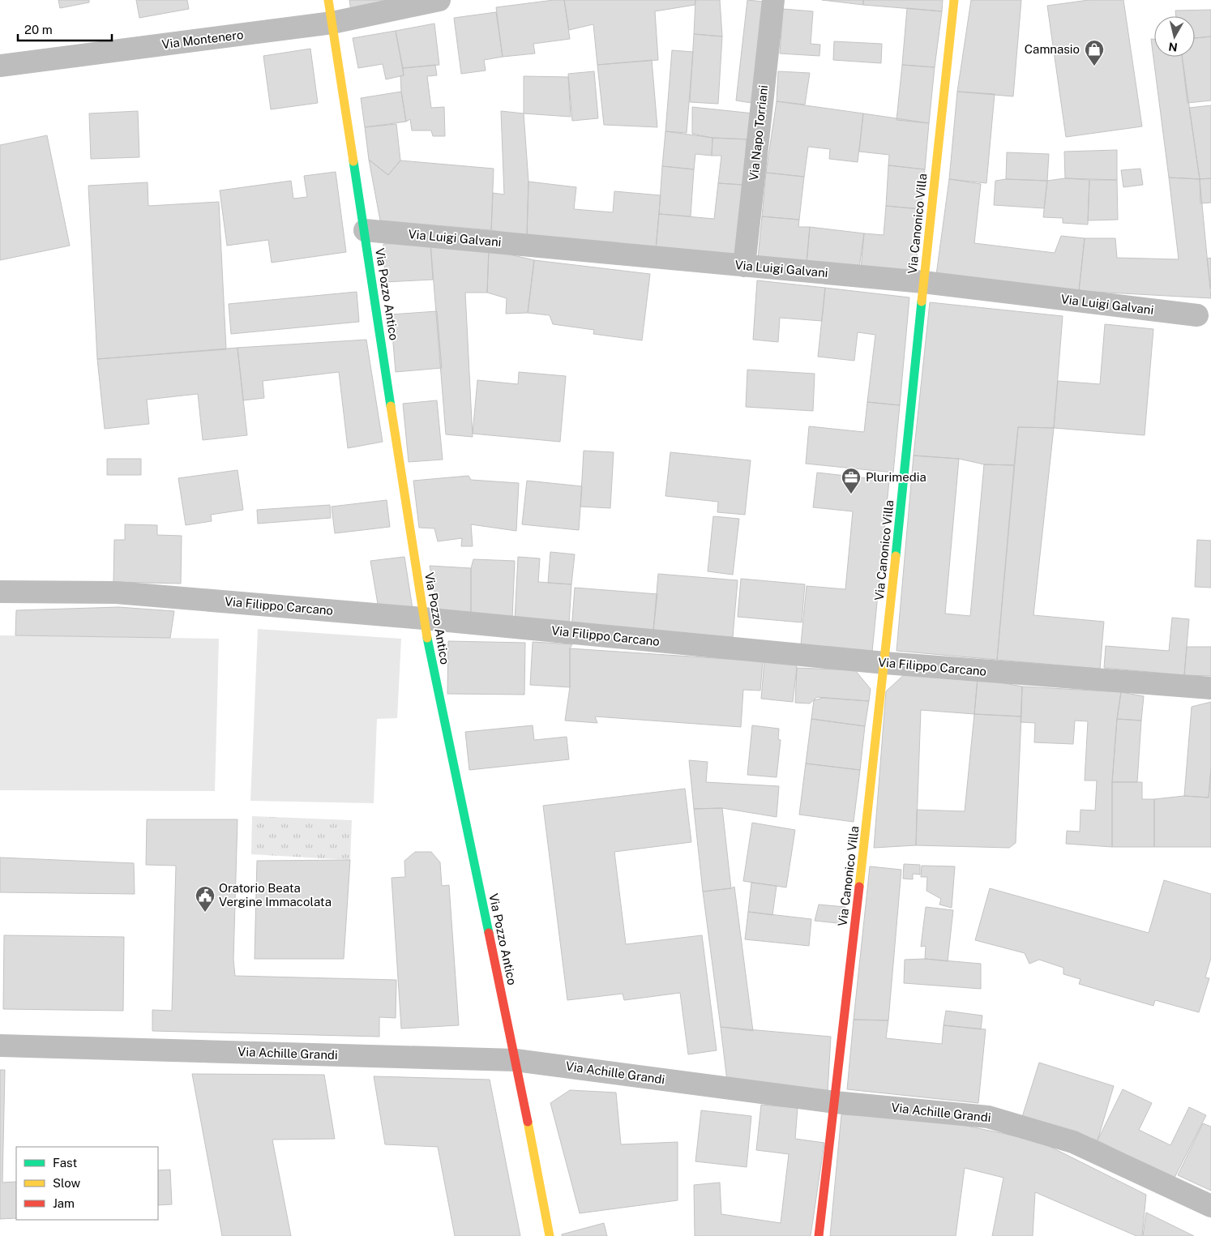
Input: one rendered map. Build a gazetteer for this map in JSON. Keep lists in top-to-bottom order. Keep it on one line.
{"streets":{"street":["Via Montenero","Via Napo Torriani","Via Canonico Villa","Via Luigi Galvani","Via Pozzo Antico","Via Filippo Carcano","Via Achille Grandi"]},"crossings":[["Via Montenero","Via Pozzo Antico"],["Via Napo Torriani","Via Luigi Galvani"],["Via Canonico Villa","Via Luigi Galvani"],["Via Canonico Villa","Via Filippo Carcano"],["Via Canonico Villa","Via Achille Grandi"],["Via Luigi Galvani","Via Pozzo Antico"],["Via Pozzo Antico","Via Filippo Carcano"],["Via Pozzo Antico","Via Achille Grandi"]],"places":{"shop":["Camnasio"],"office":["Plurimedia"],"public building":["Oratorio Beata Vergine Immacolata"]},"legend":["Fast","Slow","Jam"],"scale_bar":"20 m","north":"bottom"}
